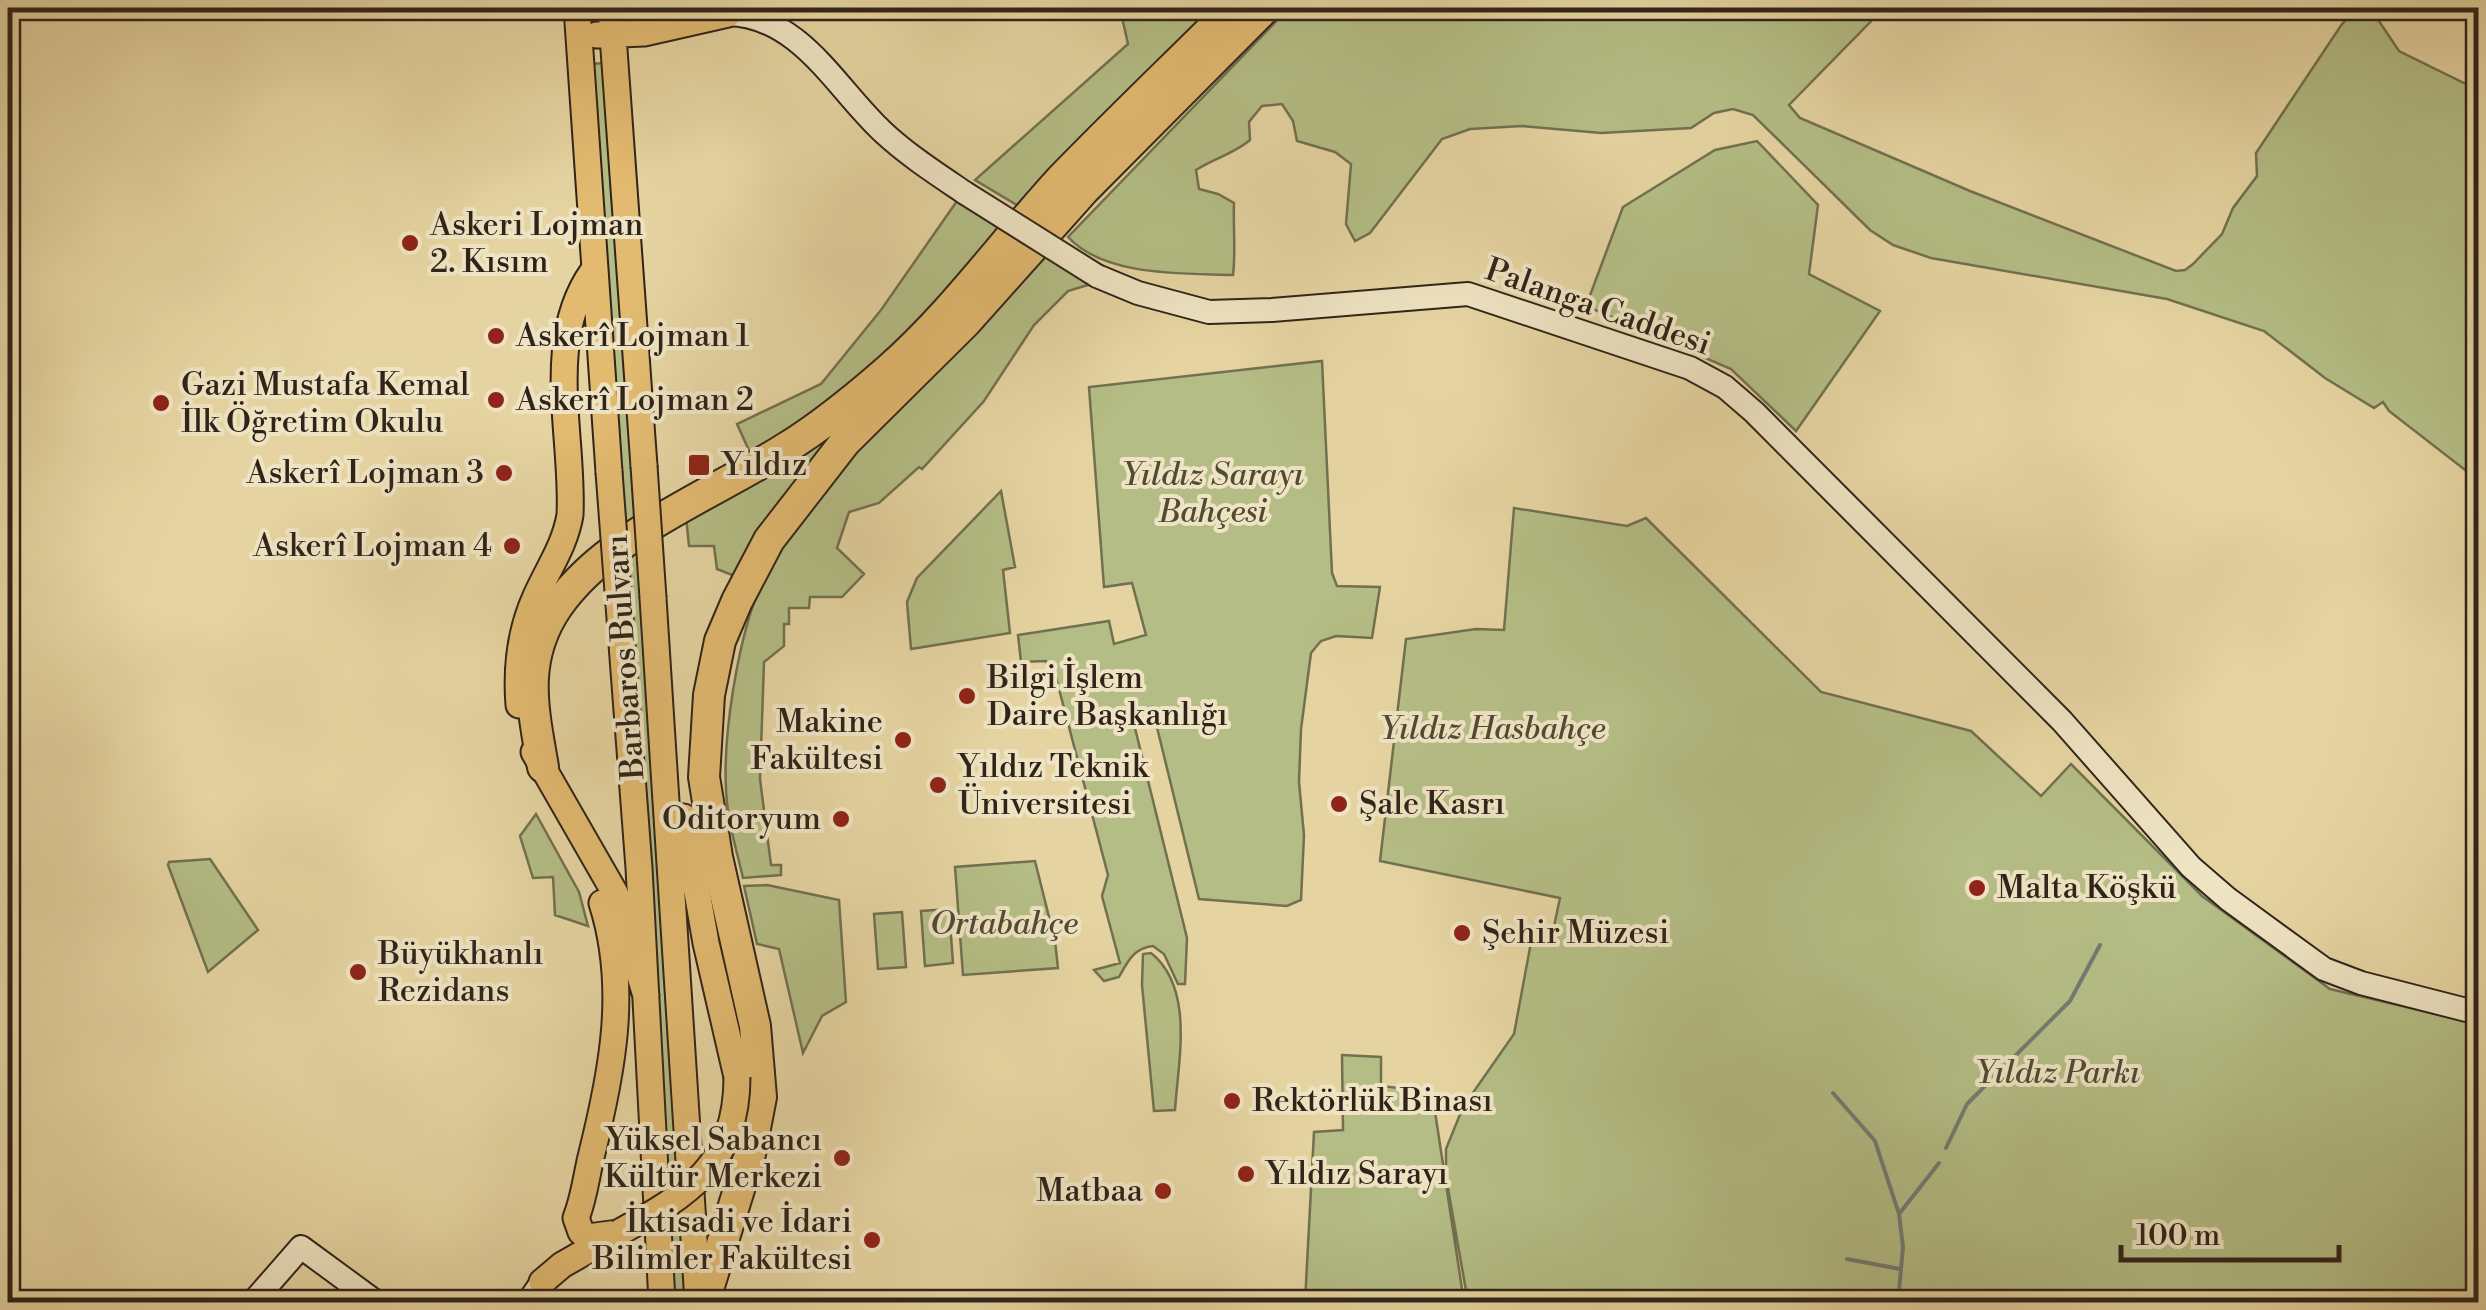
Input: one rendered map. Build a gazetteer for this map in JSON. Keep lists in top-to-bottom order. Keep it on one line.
{"streets":{"main road":["Palanga Caddesi","Barbaros Bulvarı"]},"parks":["Yıldız Sarayı Bahçesi","Yıldız Hasbahçe","Ortabahçe","Yıldız Parkı"],"places":{"other":["Askeri Lojman 2. Kısım","Askerî Lojman 1","Askerî Lojman 2","Gazi Mustafa Kemal İlk Öğretim Okulu","Askerî Lojman 3","Askerî Lojman 4","Bilgi İşlem Daire Başkanlığı","Makine Fakültesi","Yıldız Teknik Üniversitesi","Şale Kasrı","Oditoryum","Malta Köşkü","Şehir Müzesi","Büyükhanlı Rezidans","Rektörlük Binası","Yüksel Sabancı Kültür Merkezi","Yıldız Sarayı","Matbaa","İktisadi ve İdari Bilimler Fakültesi"],"transit":["Yıldız"]},"scale_bar":"100 m"}
